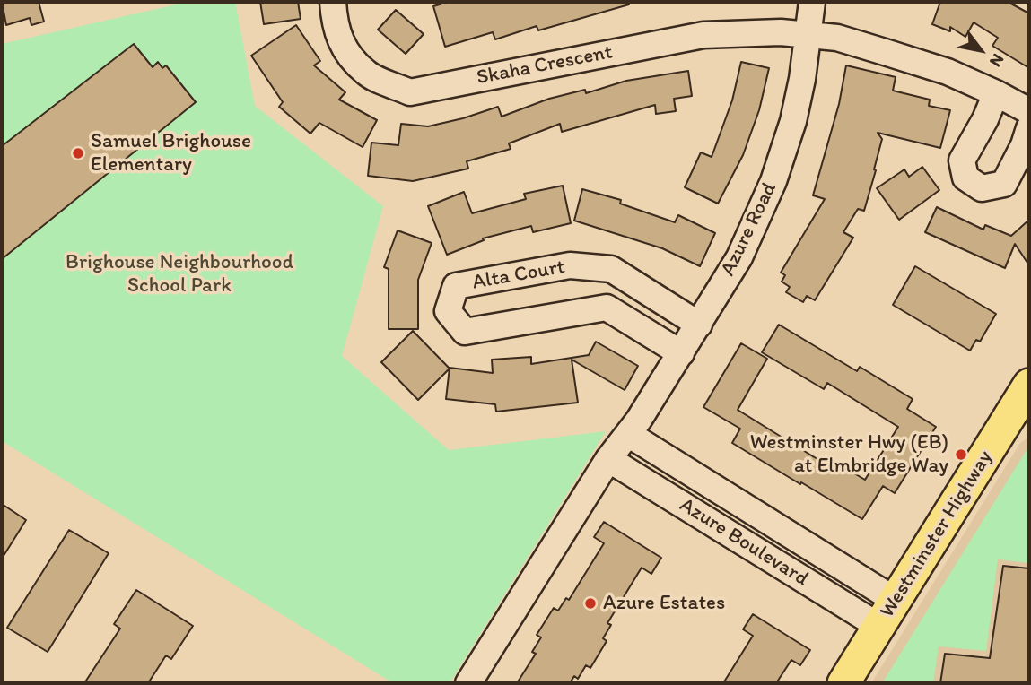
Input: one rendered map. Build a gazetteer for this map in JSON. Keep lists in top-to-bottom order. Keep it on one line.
{"streets":{"main road":["Westminster Highway"],"street":["Skaha Crescent","Azure Road","Alta Court","Azure Boulevard"]},"crossings":[["Skaha Crescent","Azure Road"],["Azure Road","Alta Court"],["Azure Road","Azure Boulevard"],["Westminster Highway","Azure Boulevard"]],"parks":["Brighouse Neighbourhood School Park"],"places":["Samuel Brighouse Elementary","Westminster Hwy (EB) at Elmbridge Way","Azure Estates"],"north":"bottom right"}
